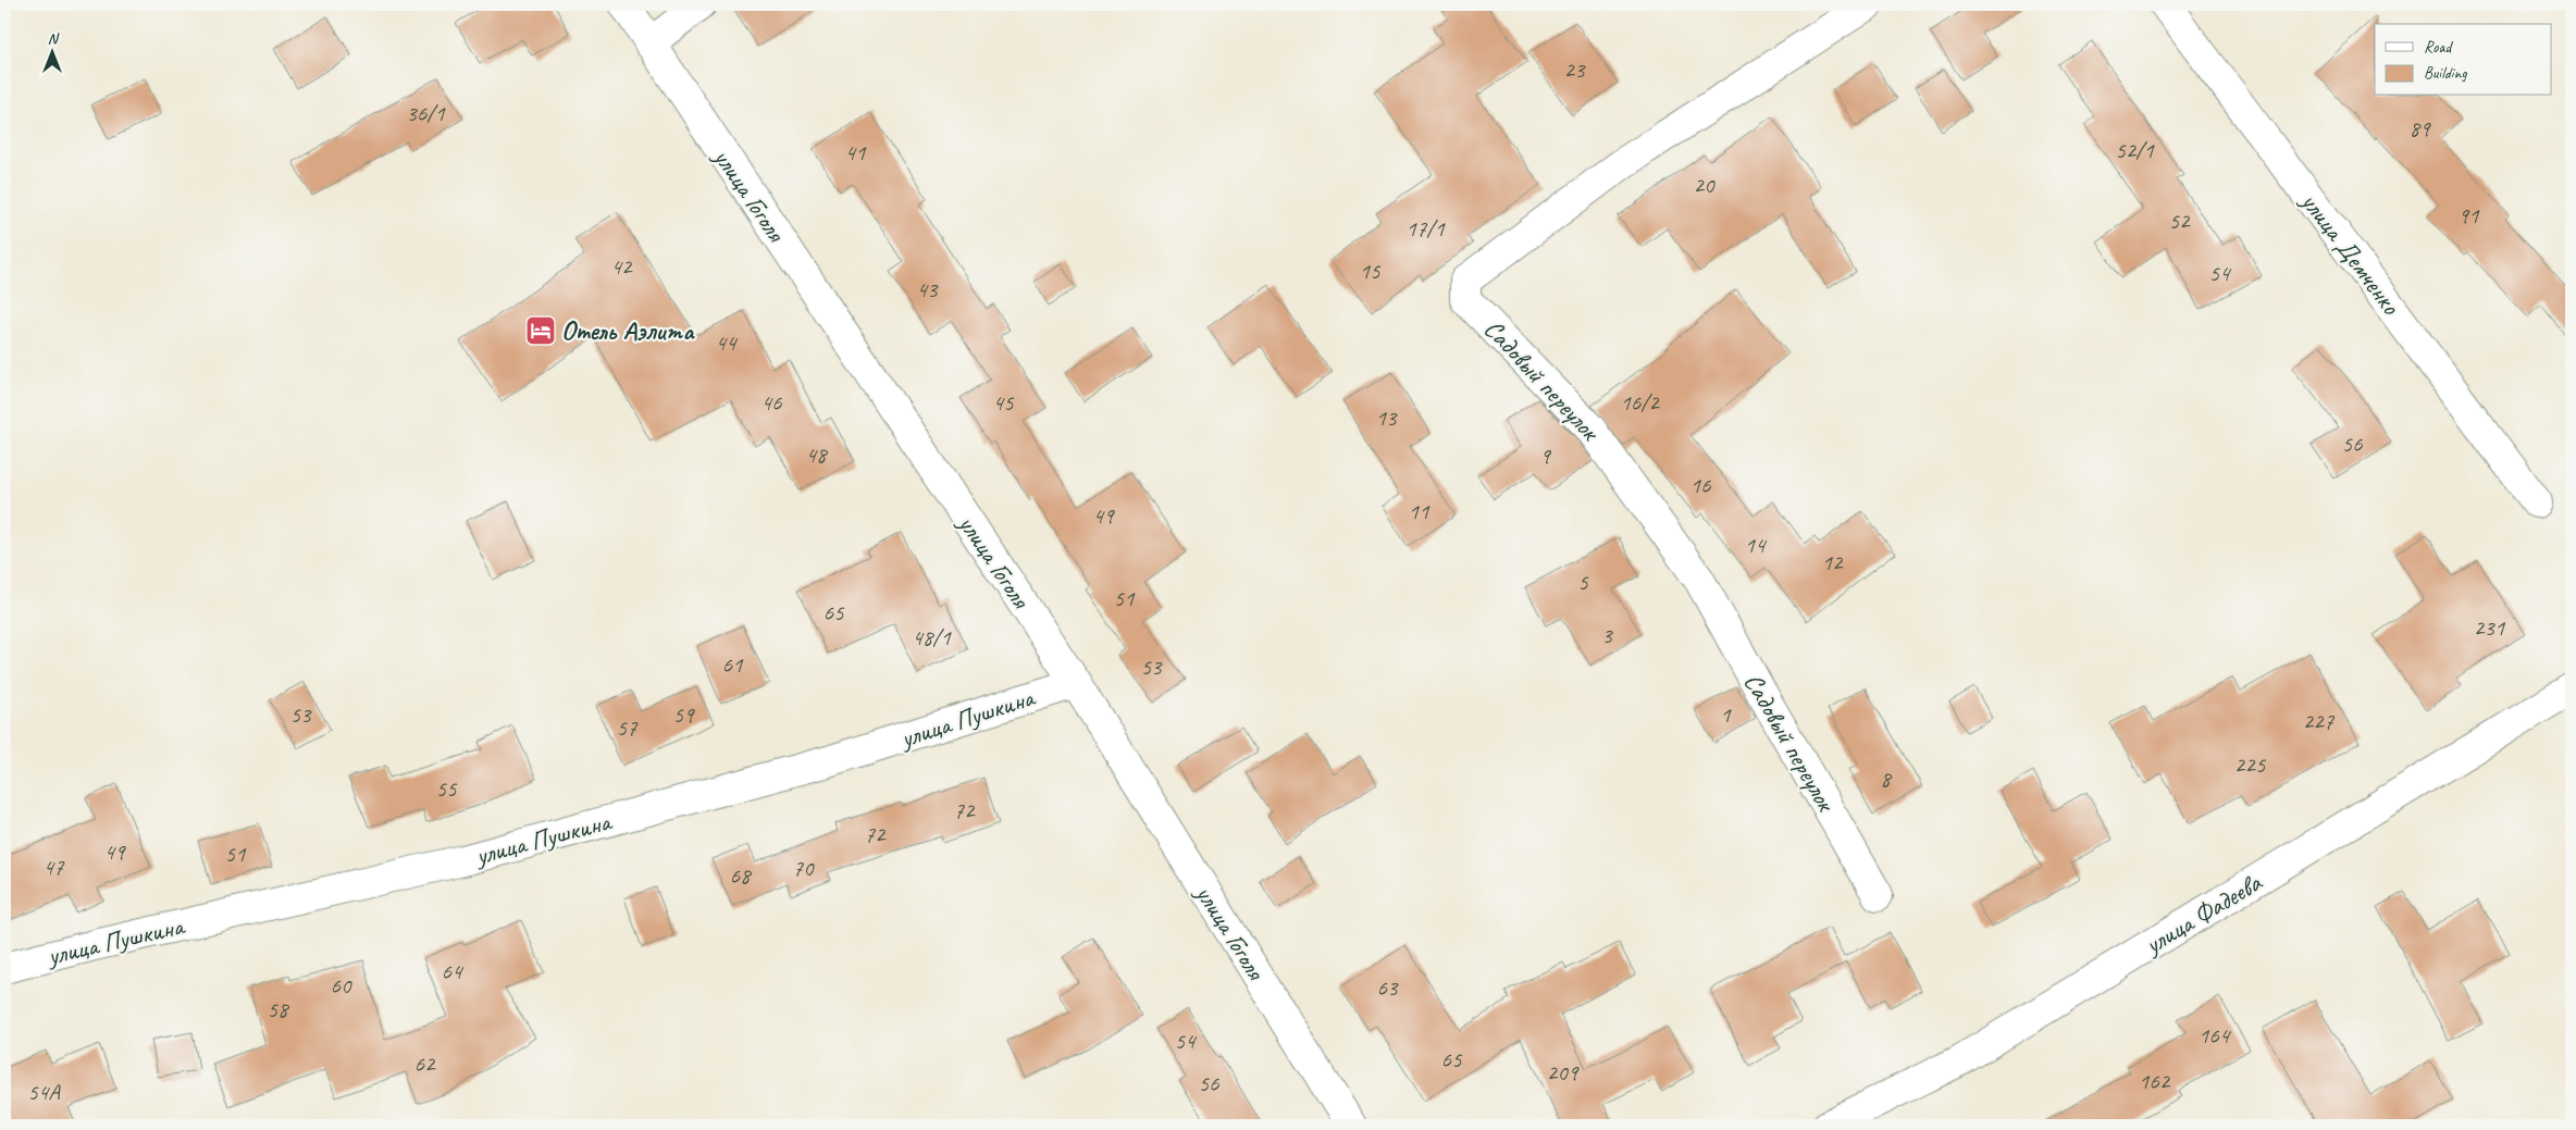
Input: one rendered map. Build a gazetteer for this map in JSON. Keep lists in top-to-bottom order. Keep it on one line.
{"streets":{"street":["улица Гоголя","улица Демченко","Садовый переулок","улица Пушкина","улица Фадеева"]},"crossings":[["улица Гоголя","улица Пушкина"]],"places":{"hotel":["Отель Аэлита"]},"house_numbers":["23","36/1","89","52/1","41","20","91","52","17/1","42","15","54","43","44","46","45","16/2","13","56","48","9","16","11","49","14","12","5","51","65","231","3","48/1","61","53","53","59","1","227","57","225","8","55","72","72","49","51","47","70","68","64","60","63","58","164","54","65","62","209","162","56","54А"],"legend":["Road","Building"],"north":"top"}
